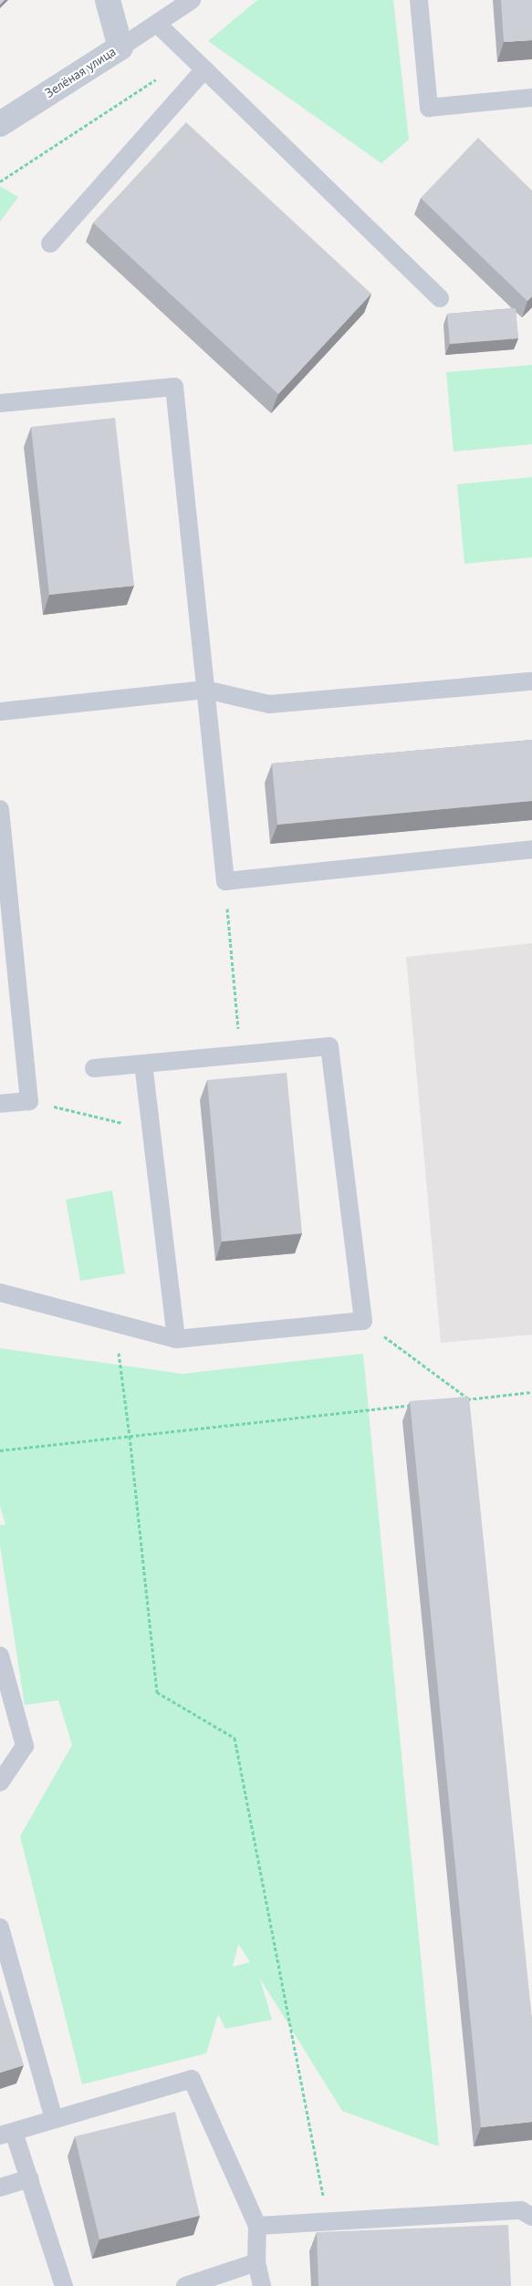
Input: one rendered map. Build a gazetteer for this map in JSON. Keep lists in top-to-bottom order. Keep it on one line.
{"streets":{"street":["Зелёная улица"]}}
